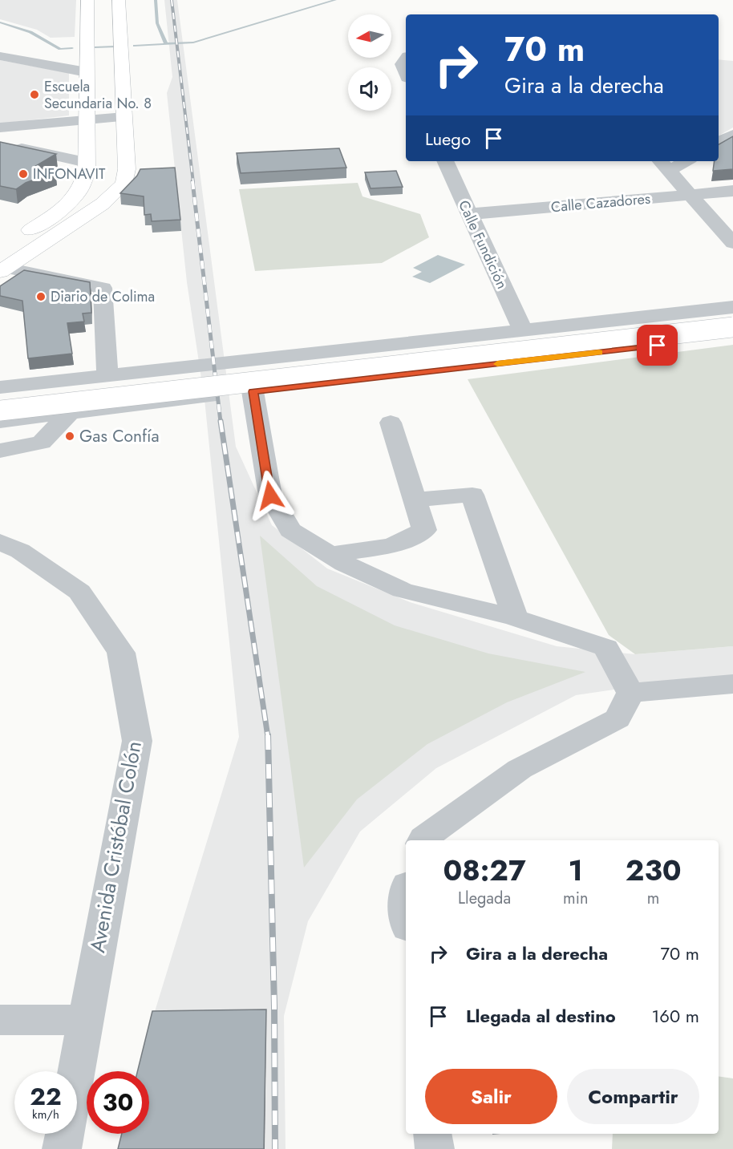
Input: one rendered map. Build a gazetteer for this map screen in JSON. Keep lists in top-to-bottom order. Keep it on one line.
{"streets":{"street":["Calle Cazadores","Calle Fundición","Avenida Cristóbal Colón"]},"crossings":[["Calle Cazadores","Calle Fundición"]],"places":["Escuela Secundaria No. 8","INFONAVIT","Diario de Colima","Gas Confía"],"north":"left","page":{"turn":["70 m","Gira a la derecha"],"then":"Luego","eta":["08:27","Llegada","1","min","230","m"],"list":[{"name":"Gira a la derecha","value":"70 m"},{"name":"Llegada al destino","value":"160 m"}],"buttons":["Salir","Compartir"],"speed":"22 km/h","limit":"30"}}
